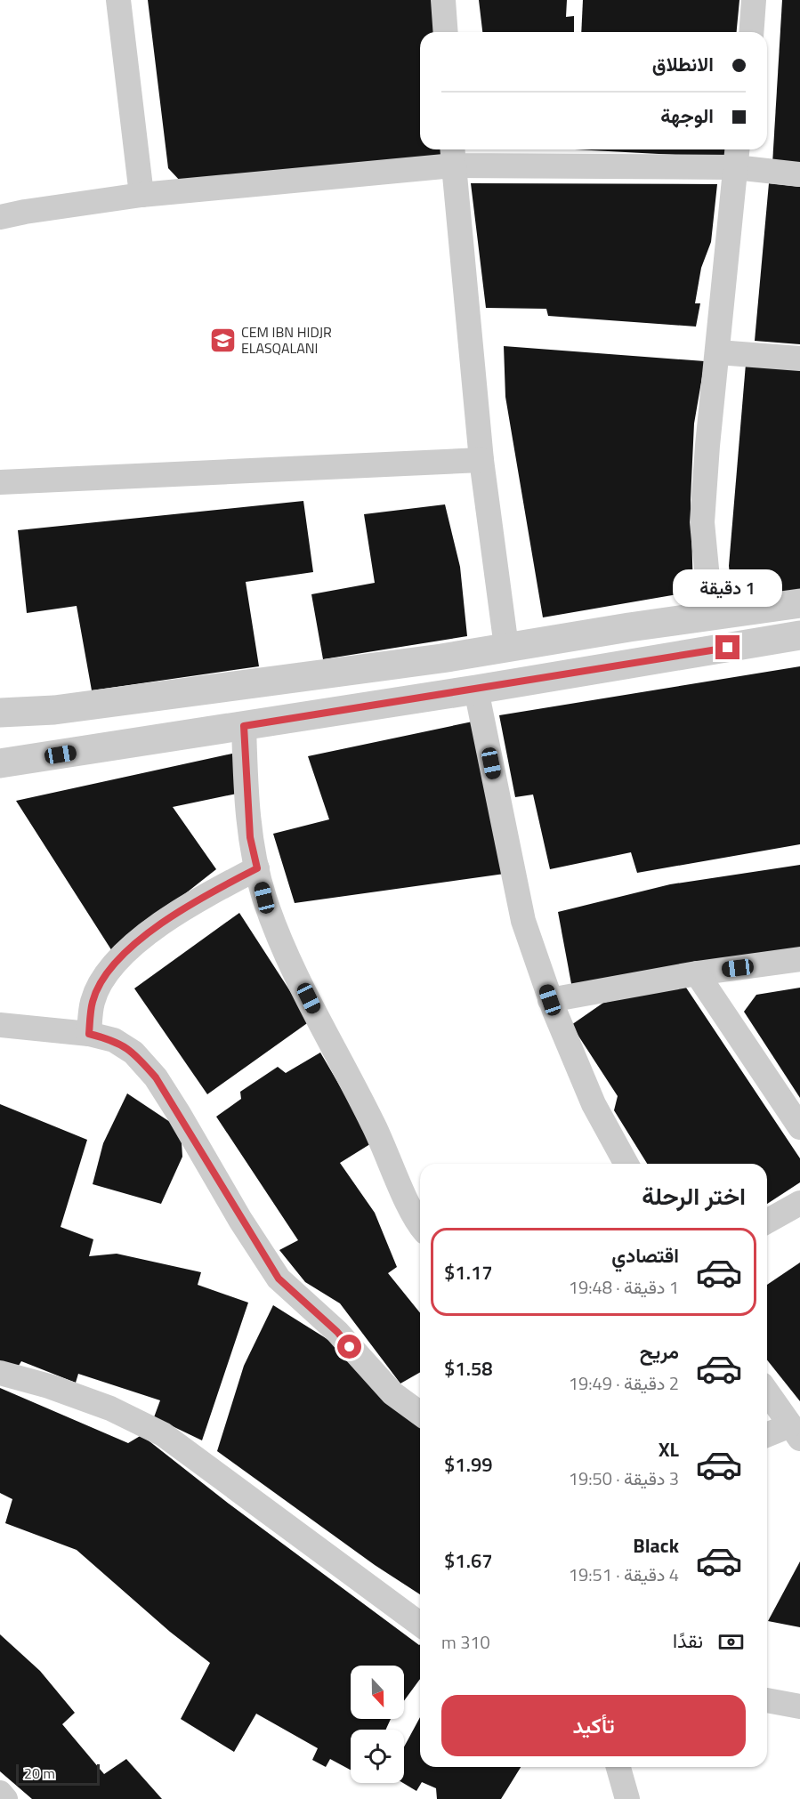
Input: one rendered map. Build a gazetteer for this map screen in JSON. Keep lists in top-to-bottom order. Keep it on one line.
{"places":{"school or university":["CEM IBN HIDJR ELASQALANI"]},"scale_bar":"20 m","north":"bottom","page":{"banner":["الانطلاق","الوجهة"],"bubble":"1 دقيقة","heading":"اختر الرحلة","list":[{"name":"اقتصادي","note":"1 دقيقة · 19:48","value":"$1.17"},{"name":"مريح","note":"2 دقيقة · 19:49","value":"$1.58"},{"name":"XL","note":"3 دقيقة · 19:50","value":"$1.99"},{"name":"Black","note":"4 دقيقة · 19:51","value":"$1.67"}],"pay":["نقدًا","310 m"],"buttons":"تأكيد","scale":"20 m"}}
